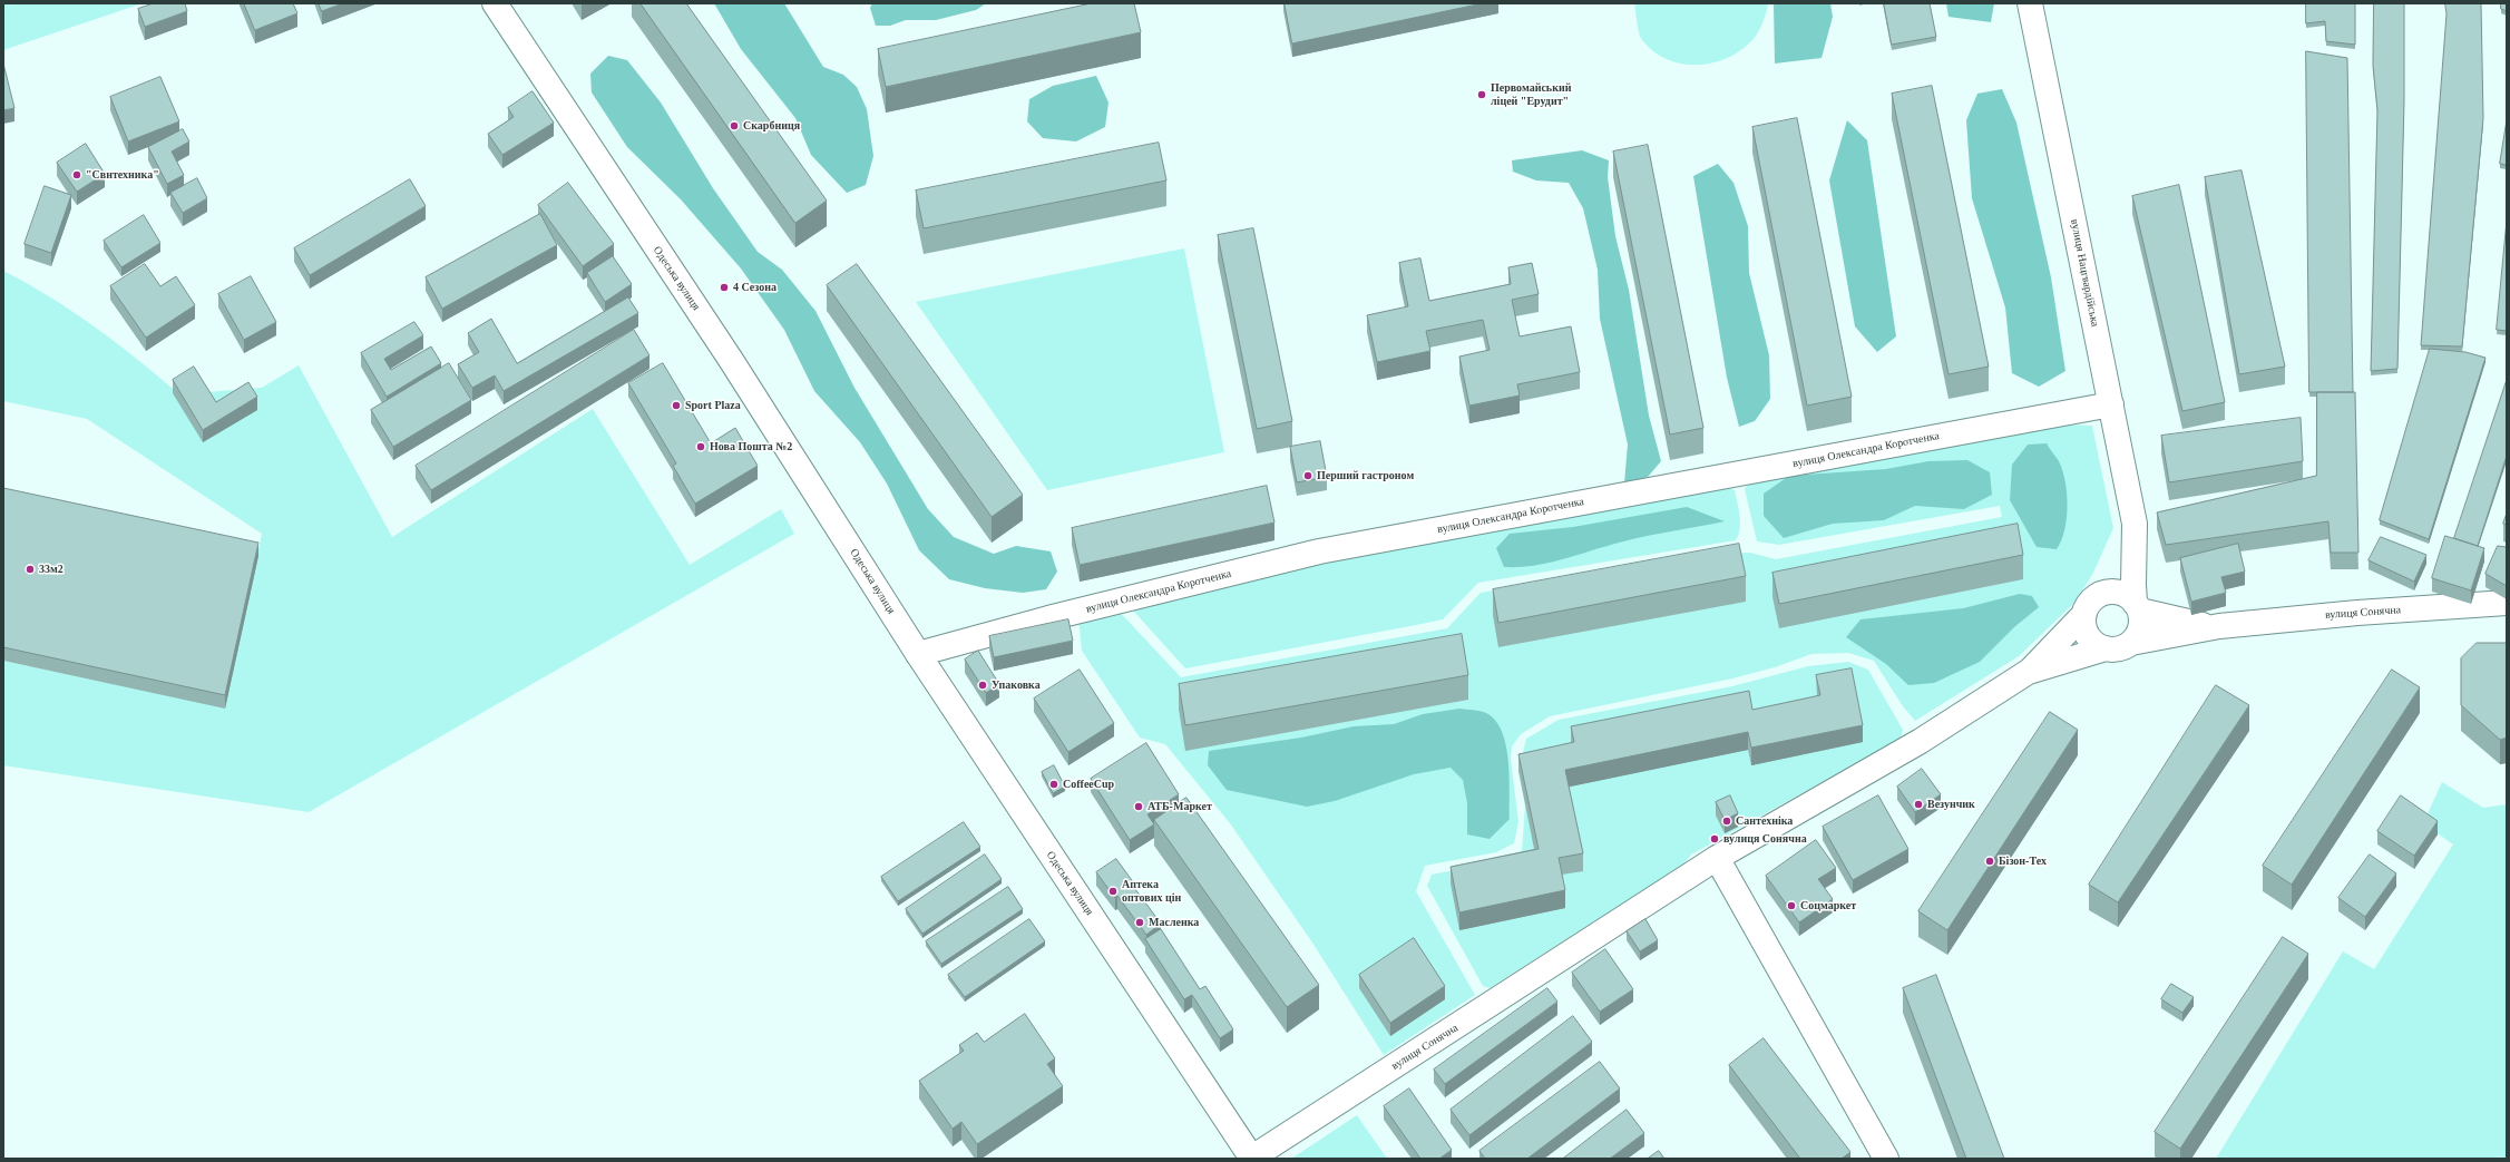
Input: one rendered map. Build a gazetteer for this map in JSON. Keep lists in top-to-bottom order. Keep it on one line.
{"streets":{"street":["вулиця Нацгвардійська","Одеська вулиця","вулиця Олександра Коротченка","вулиця Сонячна"]},"crossings":[["вулиця Нацгвардійська","вулиця Олександра Коротченка"],["вулиця Нацгвардійська","вулиця Сонячна"],["Одеська вулиця","вулиця Олександра Коротченка"],["Одеська вулиця","вулиця Сонячна"]],"places":["Первомайський ліцей \"Ерудит\"","Скарбниця","\"Свнтехника\"","4 Сезона","Sport Plaza","Нова Пошта №2","Перший гастроном","33м2","Упаковка","CoffeeCup","Везунчик","АТБ-Маркет","Сантехніка","вулиця Сонячна","Бізон-Тех","Аптека оптових цін","Соцмаркет","Масленка"]}
